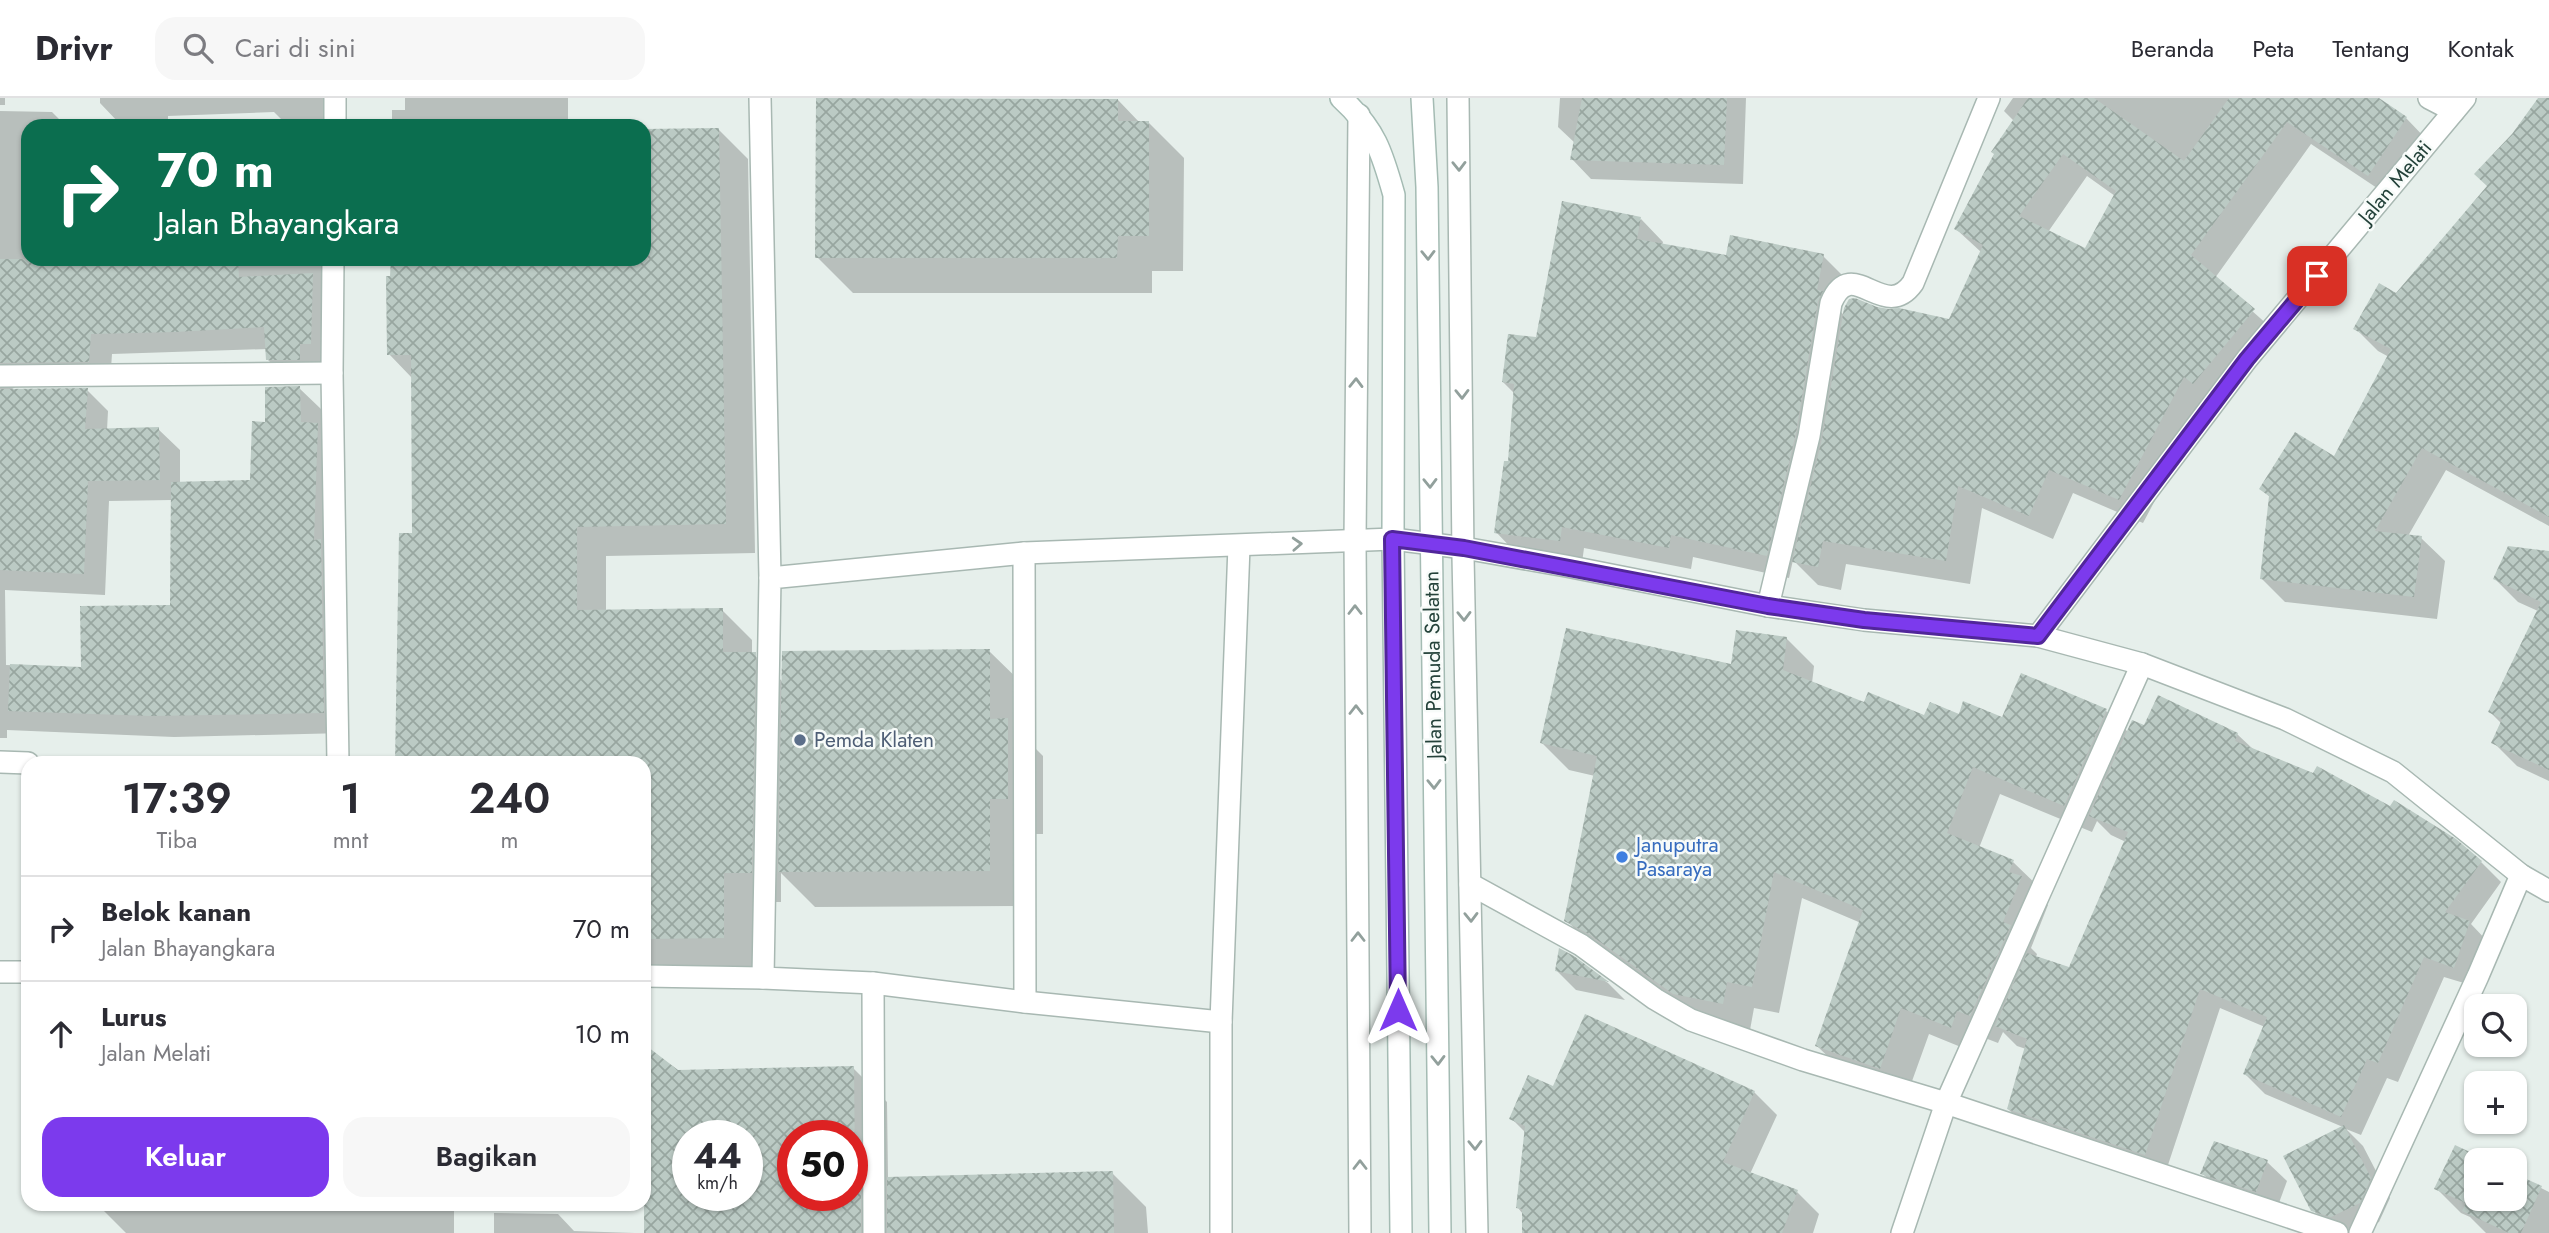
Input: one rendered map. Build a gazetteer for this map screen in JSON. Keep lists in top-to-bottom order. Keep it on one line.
{"streets":{"street":["Jalan Melati","Jalan Pemuda Selatan"]},"places":["Pemda Klaten","Januputra Pasaraya"],"page":{"header":"Drivr","search":"Cari di sini","nav":["Beranda","Peta","Tentang","Kontak"],"turn":["70 m","Jalan Bhayangkara"],"eta":["17:39","Tiba","1","mnt","240","m"],"list":[{"name":"Belok kanan","note":"Jalan Bhayangkara","value":"70 m"},{"name":"Lurus","note":"Jalan Melati","value":"10 m"}],"map_buttons":["+","−"],"buttons":["Keluar","Bagikan"],"speed":"44 km/h","limit":"50"}}
